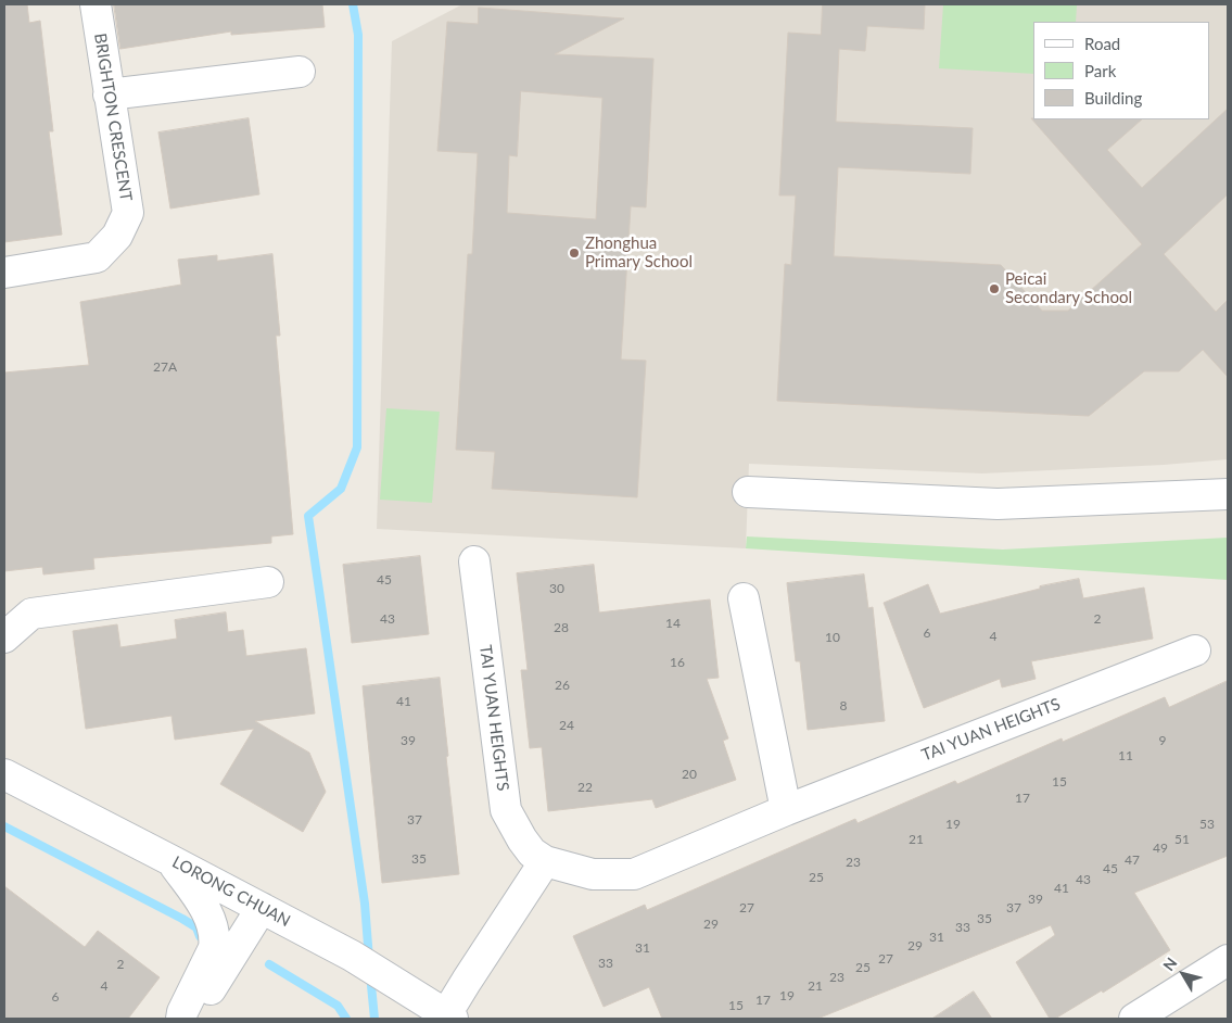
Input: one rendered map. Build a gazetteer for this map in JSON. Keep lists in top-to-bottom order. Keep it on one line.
{"streets":{"street":["BRIGHTON CRESCENT","TAI YUAN HEIGHTS","LORONG CHUAN"]},"places":["Zhonghua Primary School","Peicai Secondary School"],"house_numbers":["27A","45","30","43","2","14","28","6","4","10","16","26","41","8","24","39","9","11","20","15","22","17","37","19","53","21","51","49","35","47","23","45","25","43","41","39","27","37","35","29","33","31","29","31","27","33","2","25","23","4","21","19","6","17","15"],"legend":["Road","Park","Building"],"north":"top left"}
